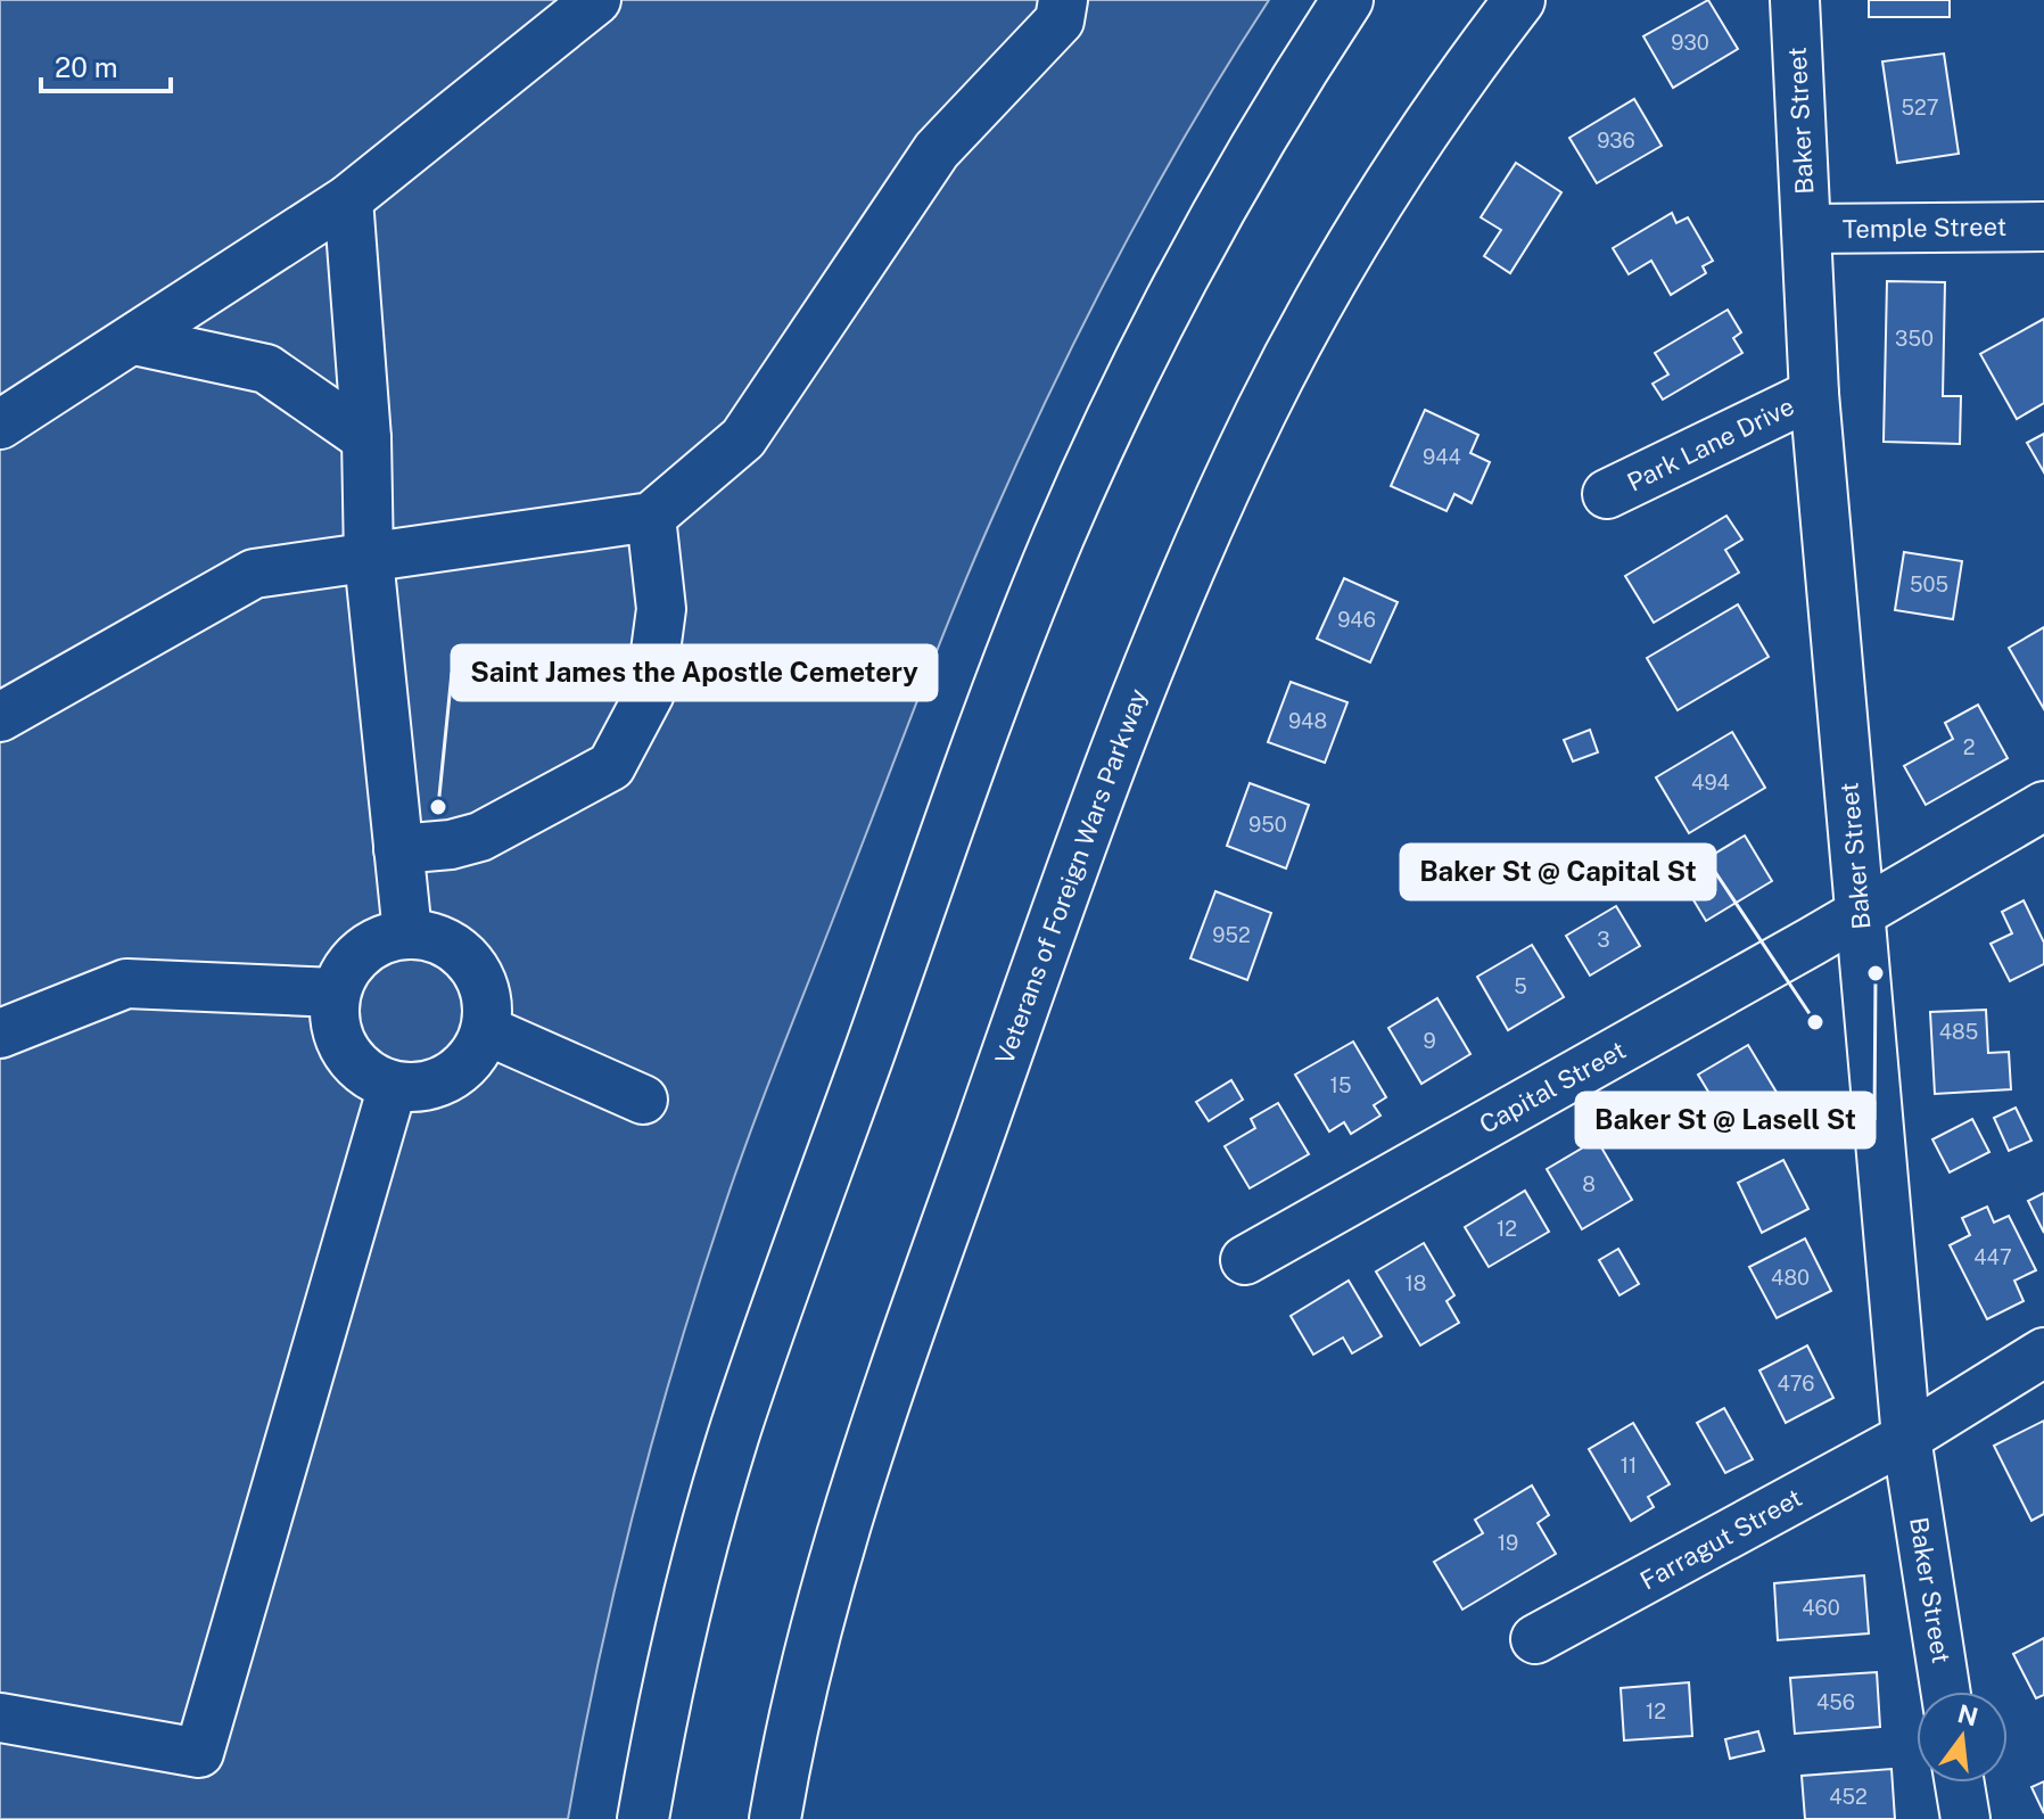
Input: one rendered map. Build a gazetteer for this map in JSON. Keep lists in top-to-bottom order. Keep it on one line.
{"streets":{"highway":["Veterans of Foreign Wars Parkway"],"street":["Baker Street","Temple Street","Park Lane Drive","Capital Street","Farragut Street"]},"crossings":[["Baker Street","Temple Street"],["Baker Street","Park Lane Drive"],["Baker Street","Capital Street"],["Baker Street","Farragut Street"]],"places":["Saint James the Apostle Cemetery","Baker St @ Lasell St","Baker St @ Capital St"],"house_numbers":["930","527","936","350","944","505","946","948","2","494","950","952","3","5","485","9","15","8","12","447","480","18","476","11","19","460","456","12","452"],"scale_bar":"20 m","north":"top"}
